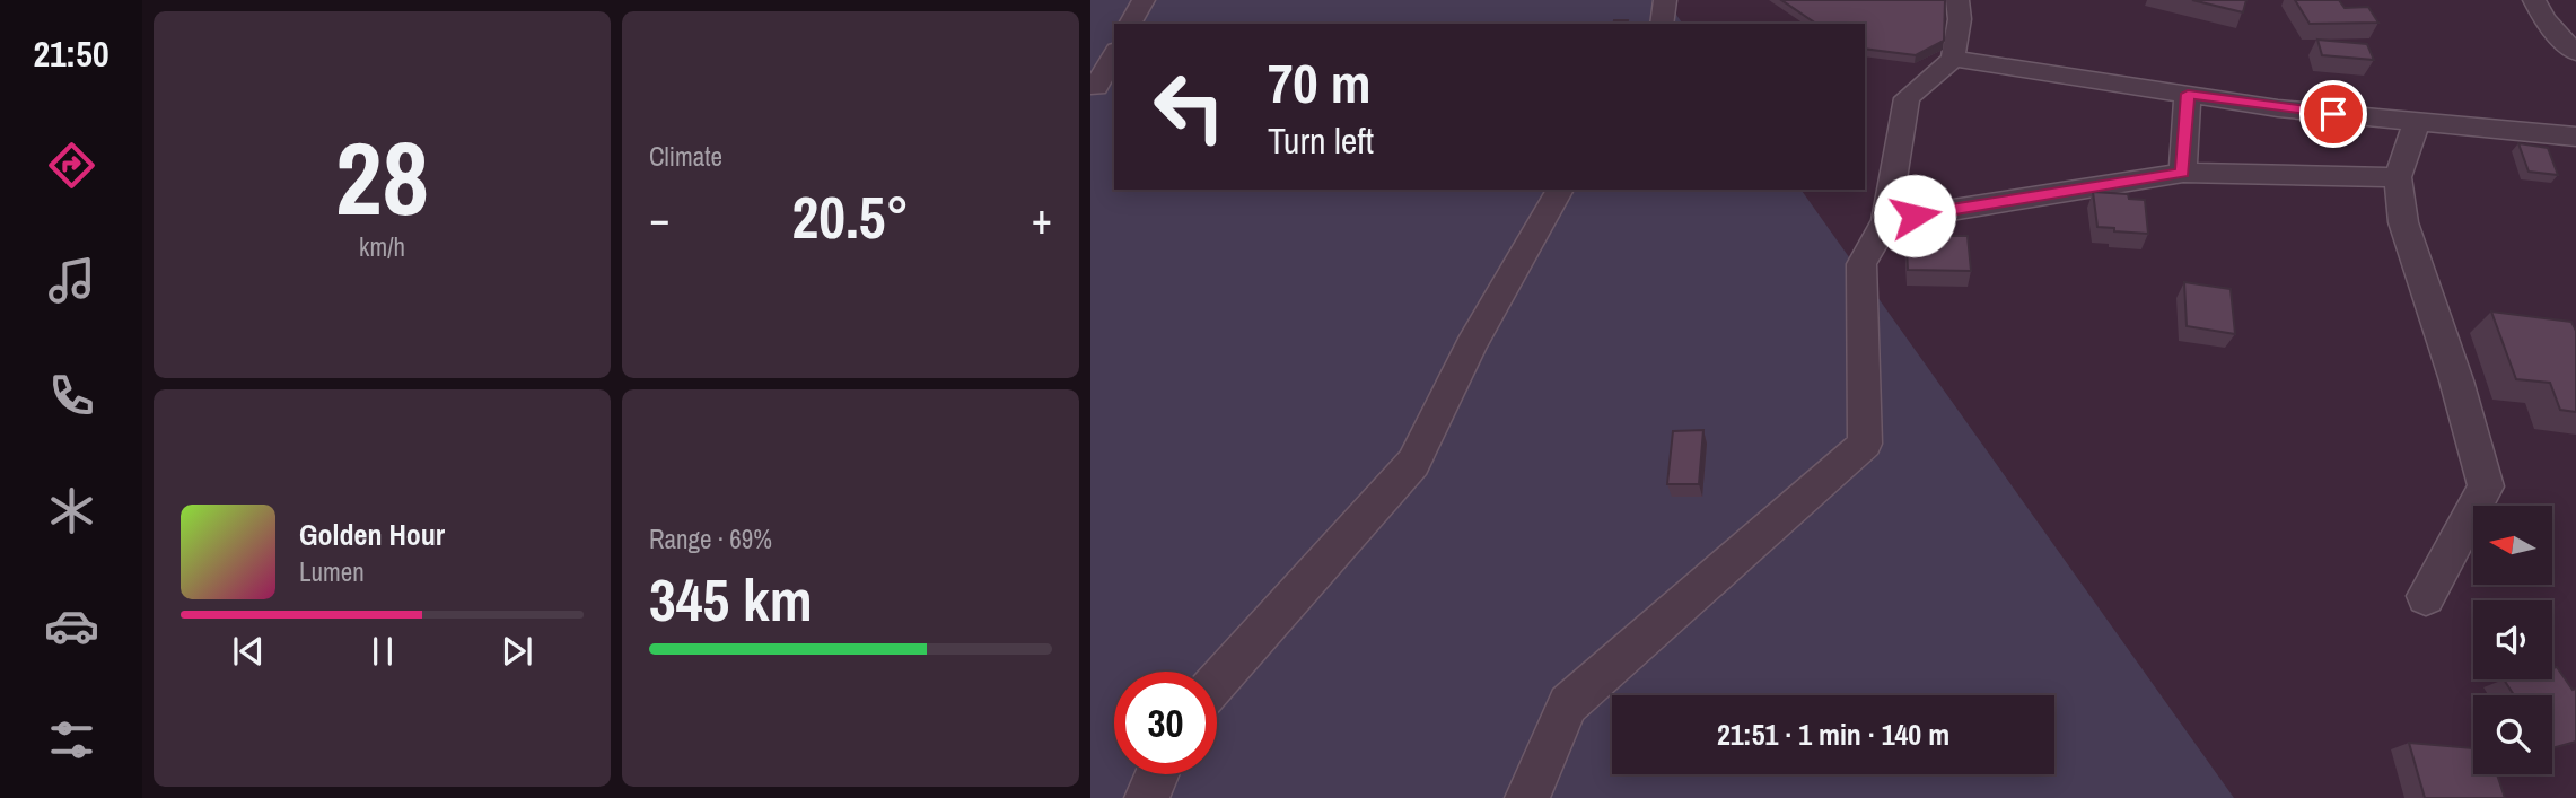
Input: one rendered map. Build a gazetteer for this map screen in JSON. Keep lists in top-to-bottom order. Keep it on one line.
{"north":"left","page":{"tabs":"21:50","tile":[["28","km/h"],"Climate",["Range · 69%","345 km"]],"turn":["70 m","Turn left"],"heat":["−","20.5°","+"],"song":["Golden Hour","Lumen"],"limit":"30","trip":"21:51 · 1 min · 140 m"}}
